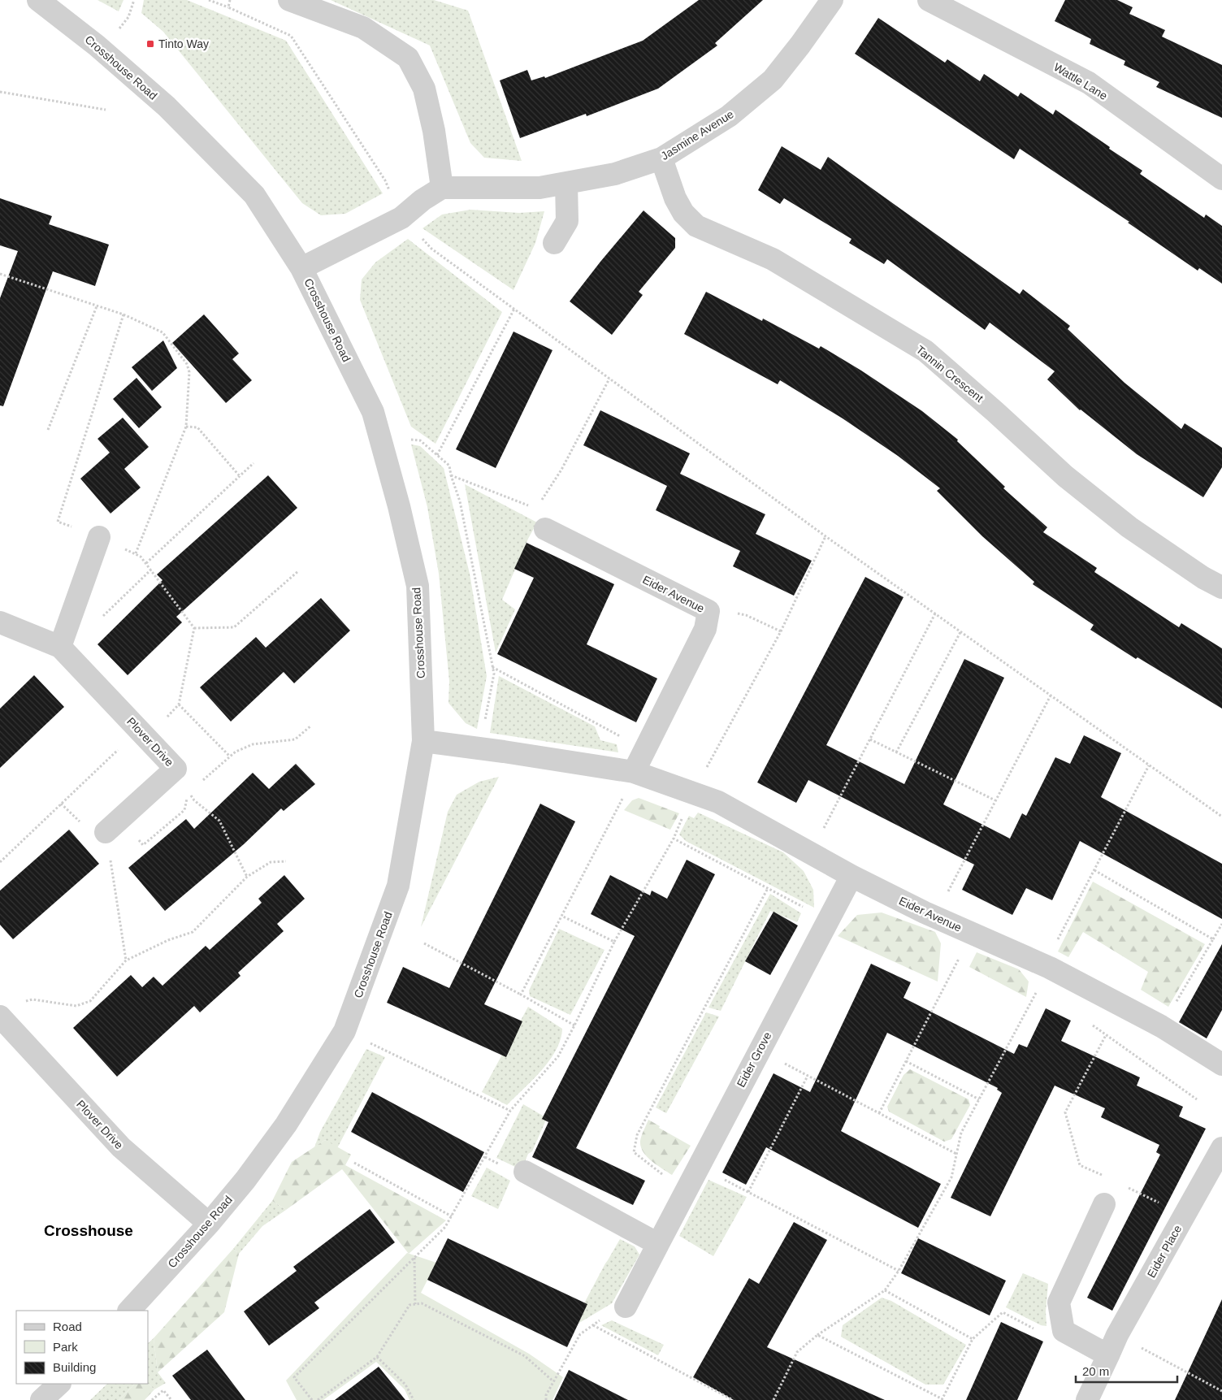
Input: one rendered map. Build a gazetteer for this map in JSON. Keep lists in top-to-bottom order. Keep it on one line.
{"streets":{"street":["Crosshouse Road","Wattle Lane","Jasmine Avenue","Tannin Crescent","Eider Avenue","Plover Drive","Eider Grove","Eider Place"]},"crossings":[["Crosshouse Road","Eider Avenue"],["Crosshouse Road","Plover Drive"],["Jasmine Avenue","Tannin Crescent"],["Eider Avenue","Eider Grove"]],"districts":["Crosshouse"],"places":{"transit":["Tinto Way"]},"legend":["Road","Park","Building"],"scale_bar":"20 m"}
